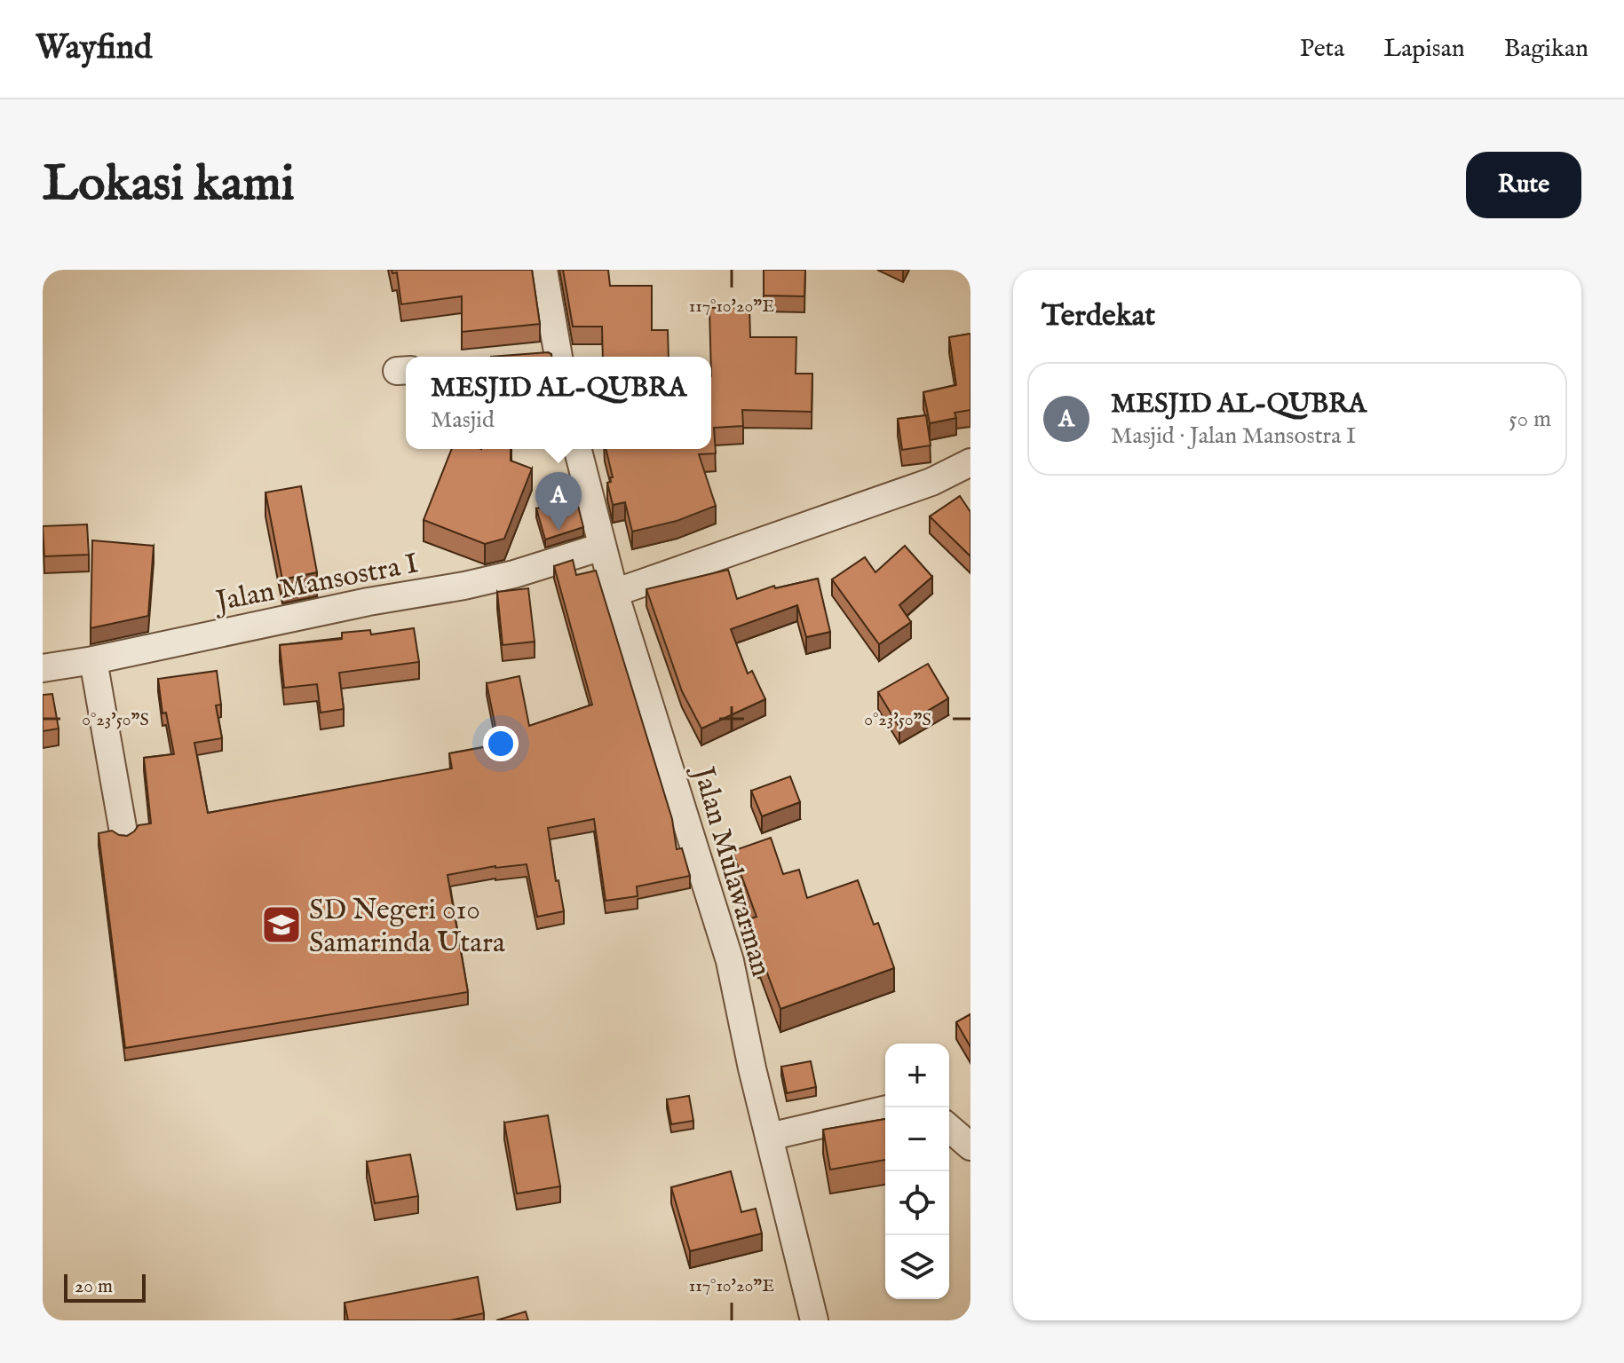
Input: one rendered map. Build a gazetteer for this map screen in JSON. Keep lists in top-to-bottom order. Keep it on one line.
{"streets":{"street":["Jalan Mansostra I","Jalan Mulawarman"]},"crossings":[["Jalan Mansostra I","Jalan Mulawarman"]],"places":{"school or university":["SD Negeri 010 Samarinda Utara"]},"scale_bar":"20 m","page":{"header":"Wayfind","nav":["Peta","Lapisan","Bagikan"],"buttons":"Rute","title":"Lokasi kami","heading":"Terdekat","popup":["MESJID AL-QUBRA","Masjid"],"list":[{"mark":"A","name":"MESJID AL-QUBRA","note":"Masjid · Jalan Mansostra I","value":"50 m"}],"pins":"A","map_buttons":["+","−"],"scale":"20 m"},"coordinates":["117°10'20\"E","0°23'50\"S"]}
